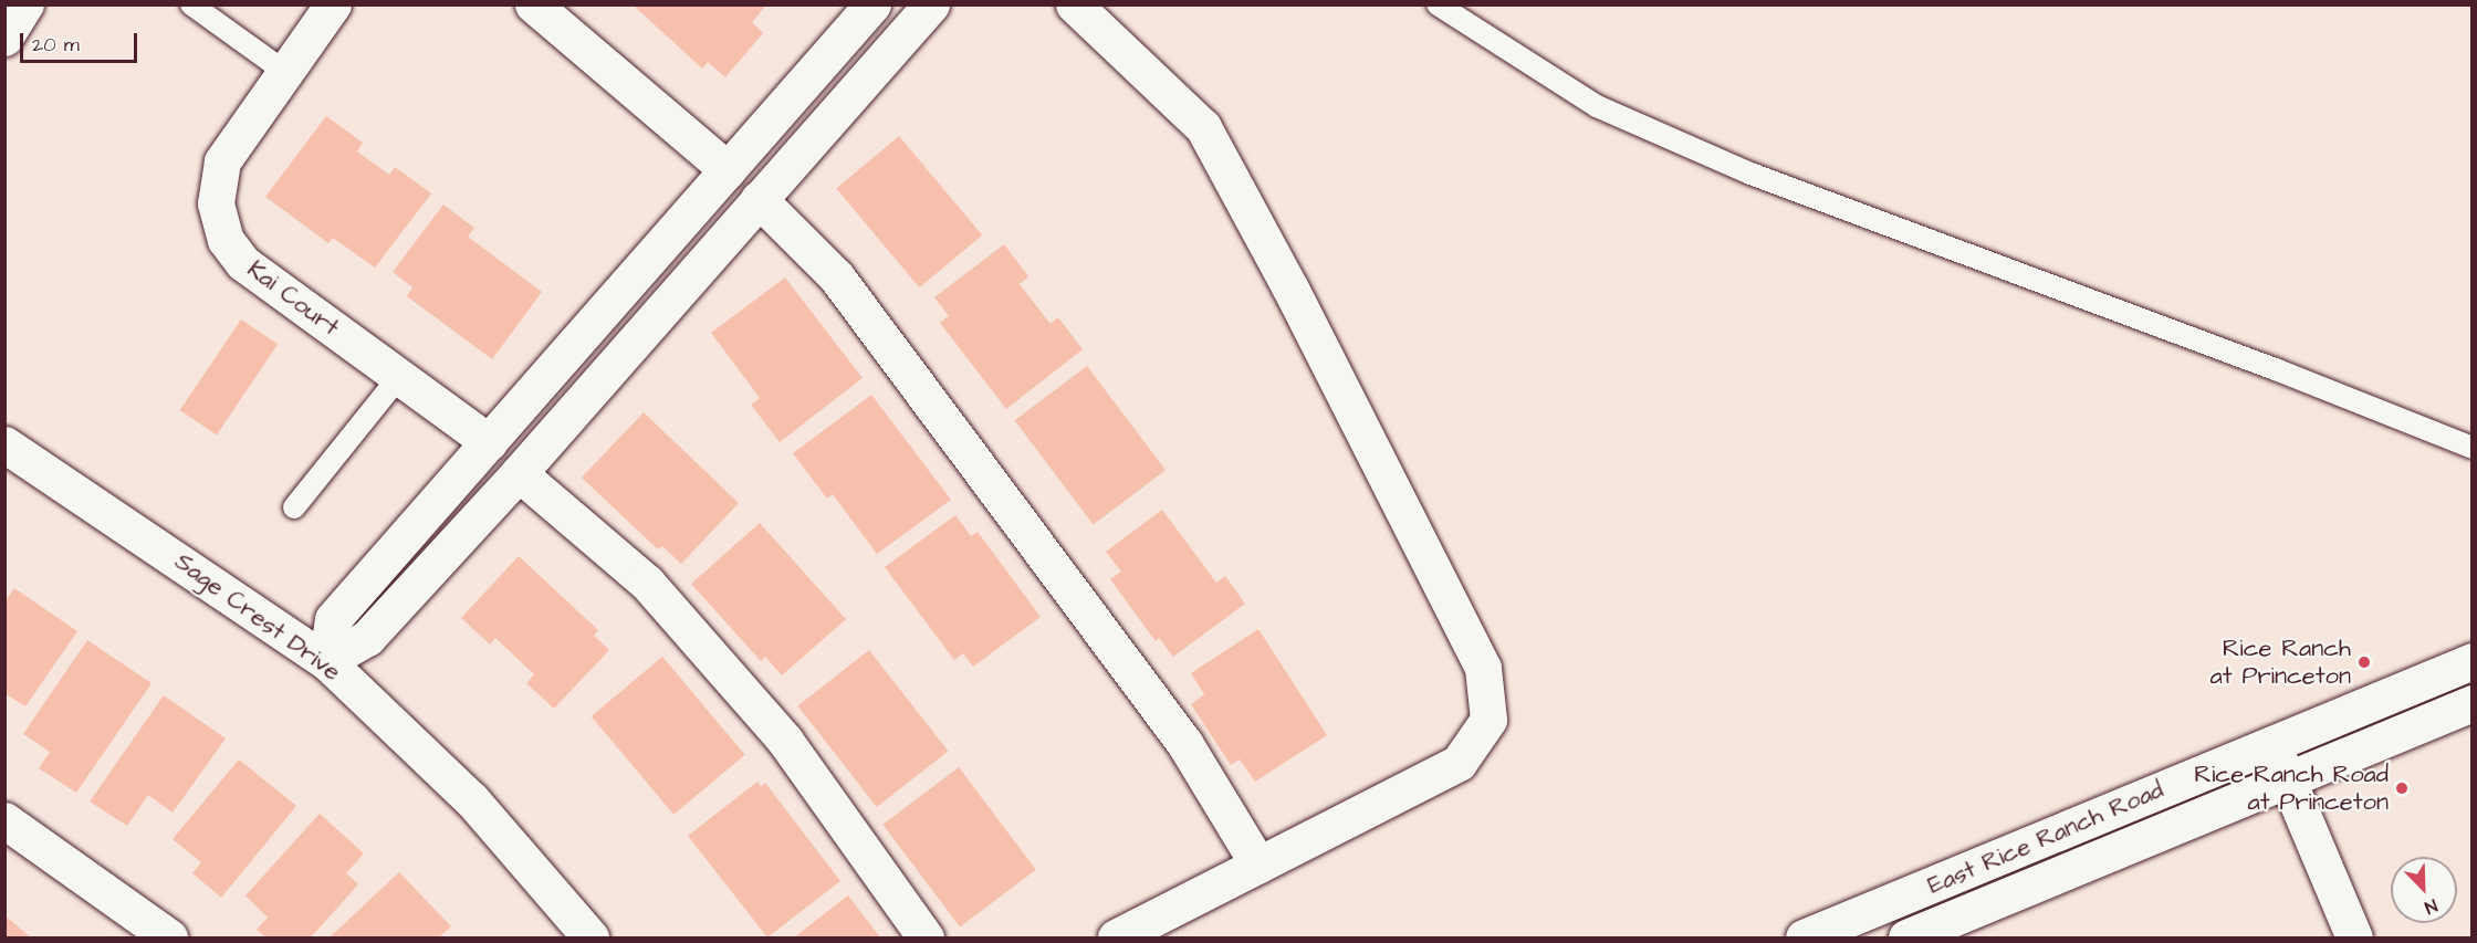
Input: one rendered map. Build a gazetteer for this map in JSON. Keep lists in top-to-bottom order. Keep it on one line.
{"streets":{"street":["Kai Court","Sage Crest Drive","East Rice Ranch Road"]},"places":["Rice Ranch at Princeton","Rice Ranch Road at Princeton"],"scale_bar":"20 m","north":"bottom right"}
